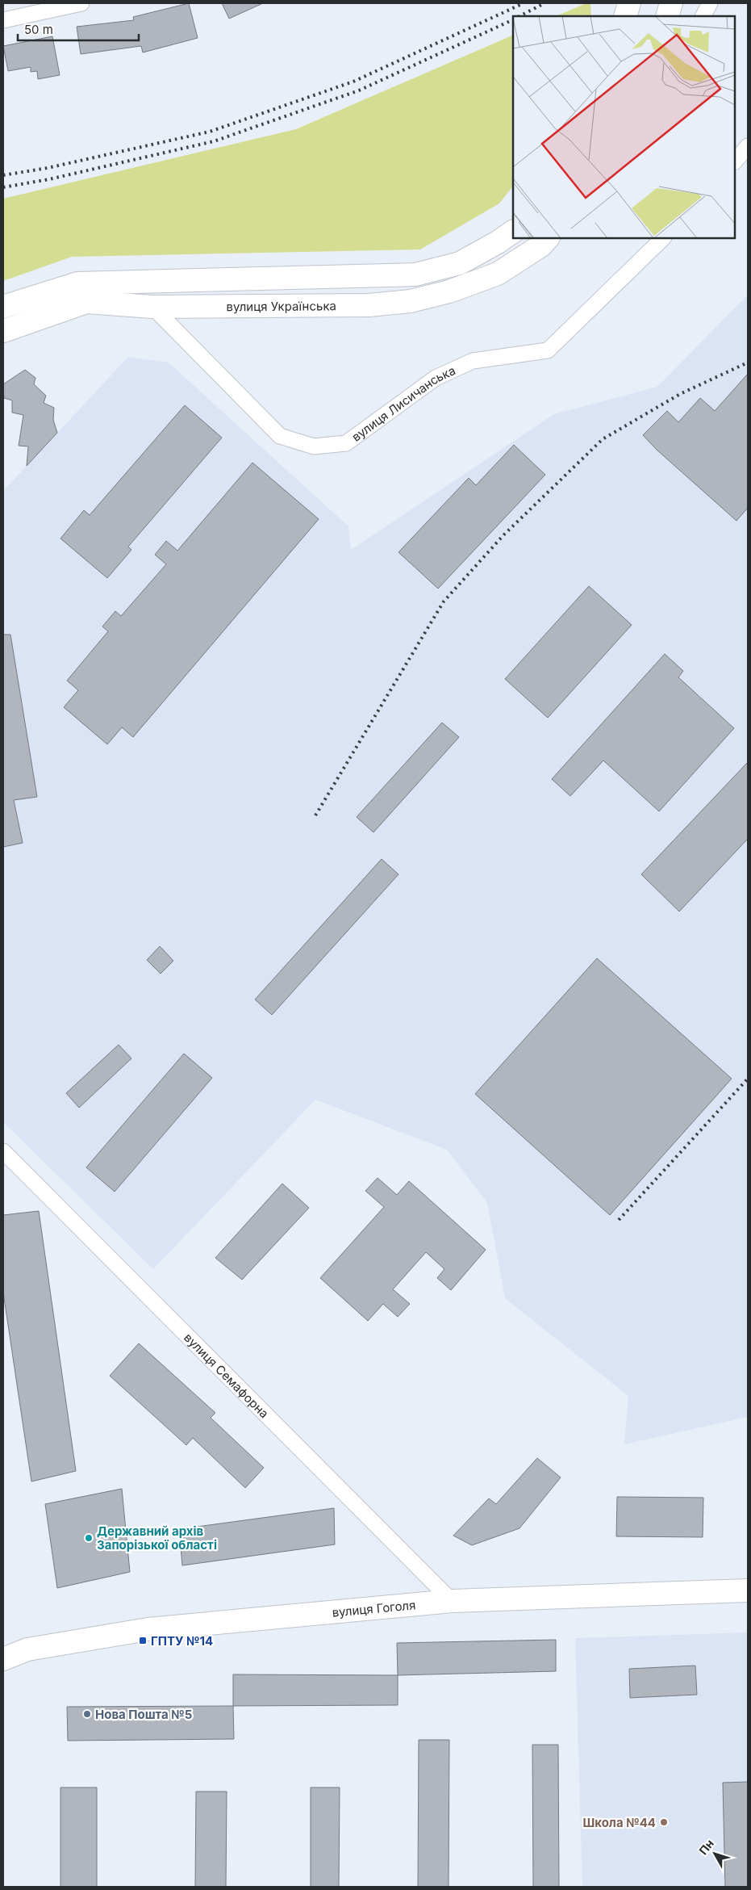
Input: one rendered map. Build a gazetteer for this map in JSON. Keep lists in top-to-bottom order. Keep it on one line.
{"streets":{"main road":["вулиця Українська","вулиця Гоголя"],"street":["вулиця Лисичанська","вулиця Семафорна"]},"crossings":[["вулиця Українська","вулиця Лисичанська"],["вулиця Семафорна","вулиця Гоголя"]],"places":{"other":["Державний архів Запорізької області","Нова Пошта №5","Школа №44"],"transit":["ГПТУ №14"]},"scale_bar":"50 m","north":"top left"}
